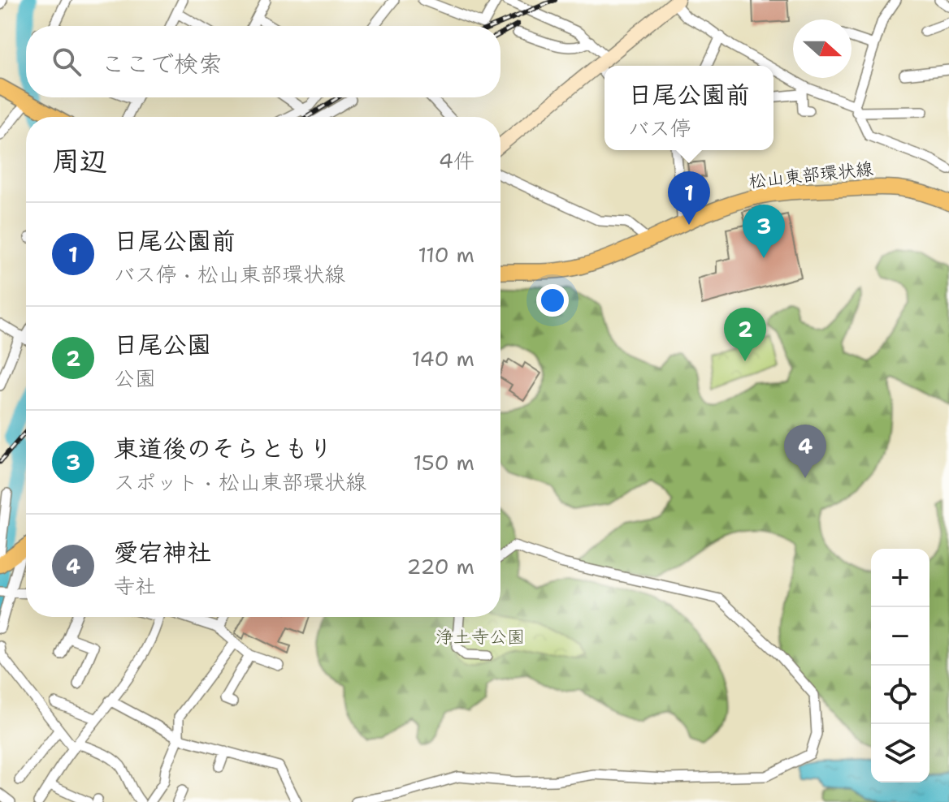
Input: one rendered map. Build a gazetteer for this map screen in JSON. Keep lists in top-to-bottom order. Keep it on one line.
{"streets":{"main road":["松山東部環状線"]},"parks":["浄土寺公園"],"north":"right","page":{"search":"ここで検索","popup":["日尾公園前","バス停"],"heading":["周辺","4件"],"pins":["1","3","2","4"],"list":[{"mark":"1","name":"日尾公園前","note":"バス停 · 松山東部環状線","value":"110 m"},{"mark":"2","name":"日尾公園","note":"公園","value":"140 m"},{"mark":"3","name":"東道後のそらともり","note":"スポット · 松山東部環状線","value":"150 m"},{"mark":"4","name":"愛宕神社","note":"寺社","value":"220 m"}],"map_buttons":["+","−"]}}
